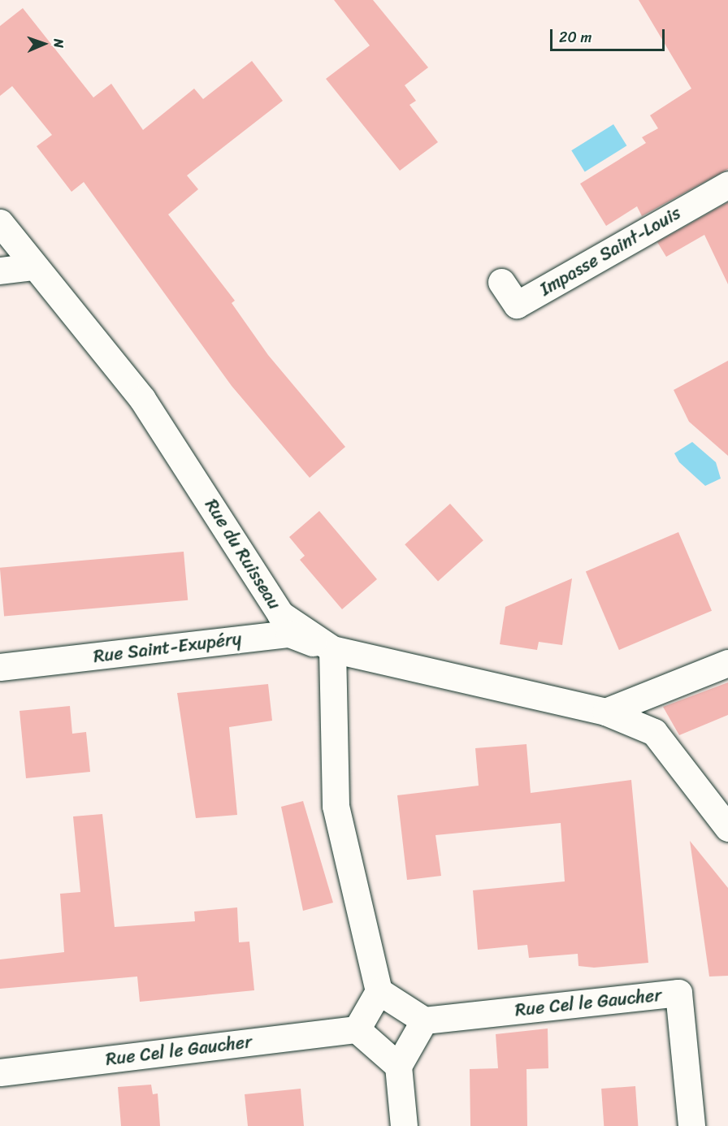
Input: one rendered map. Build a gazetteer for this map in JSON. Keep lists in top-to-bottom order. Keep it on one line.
{"streets":{"street":["Impasse Saint-Louis","Rue du Ruisseau","Rue Saint-Exupéry","Rue Cel le Gaucher"]},"crossings":[["Rue du Ruisseau","Rue Saint-Exupéry"]],"scale_bar":"20 m","north":"right"}
